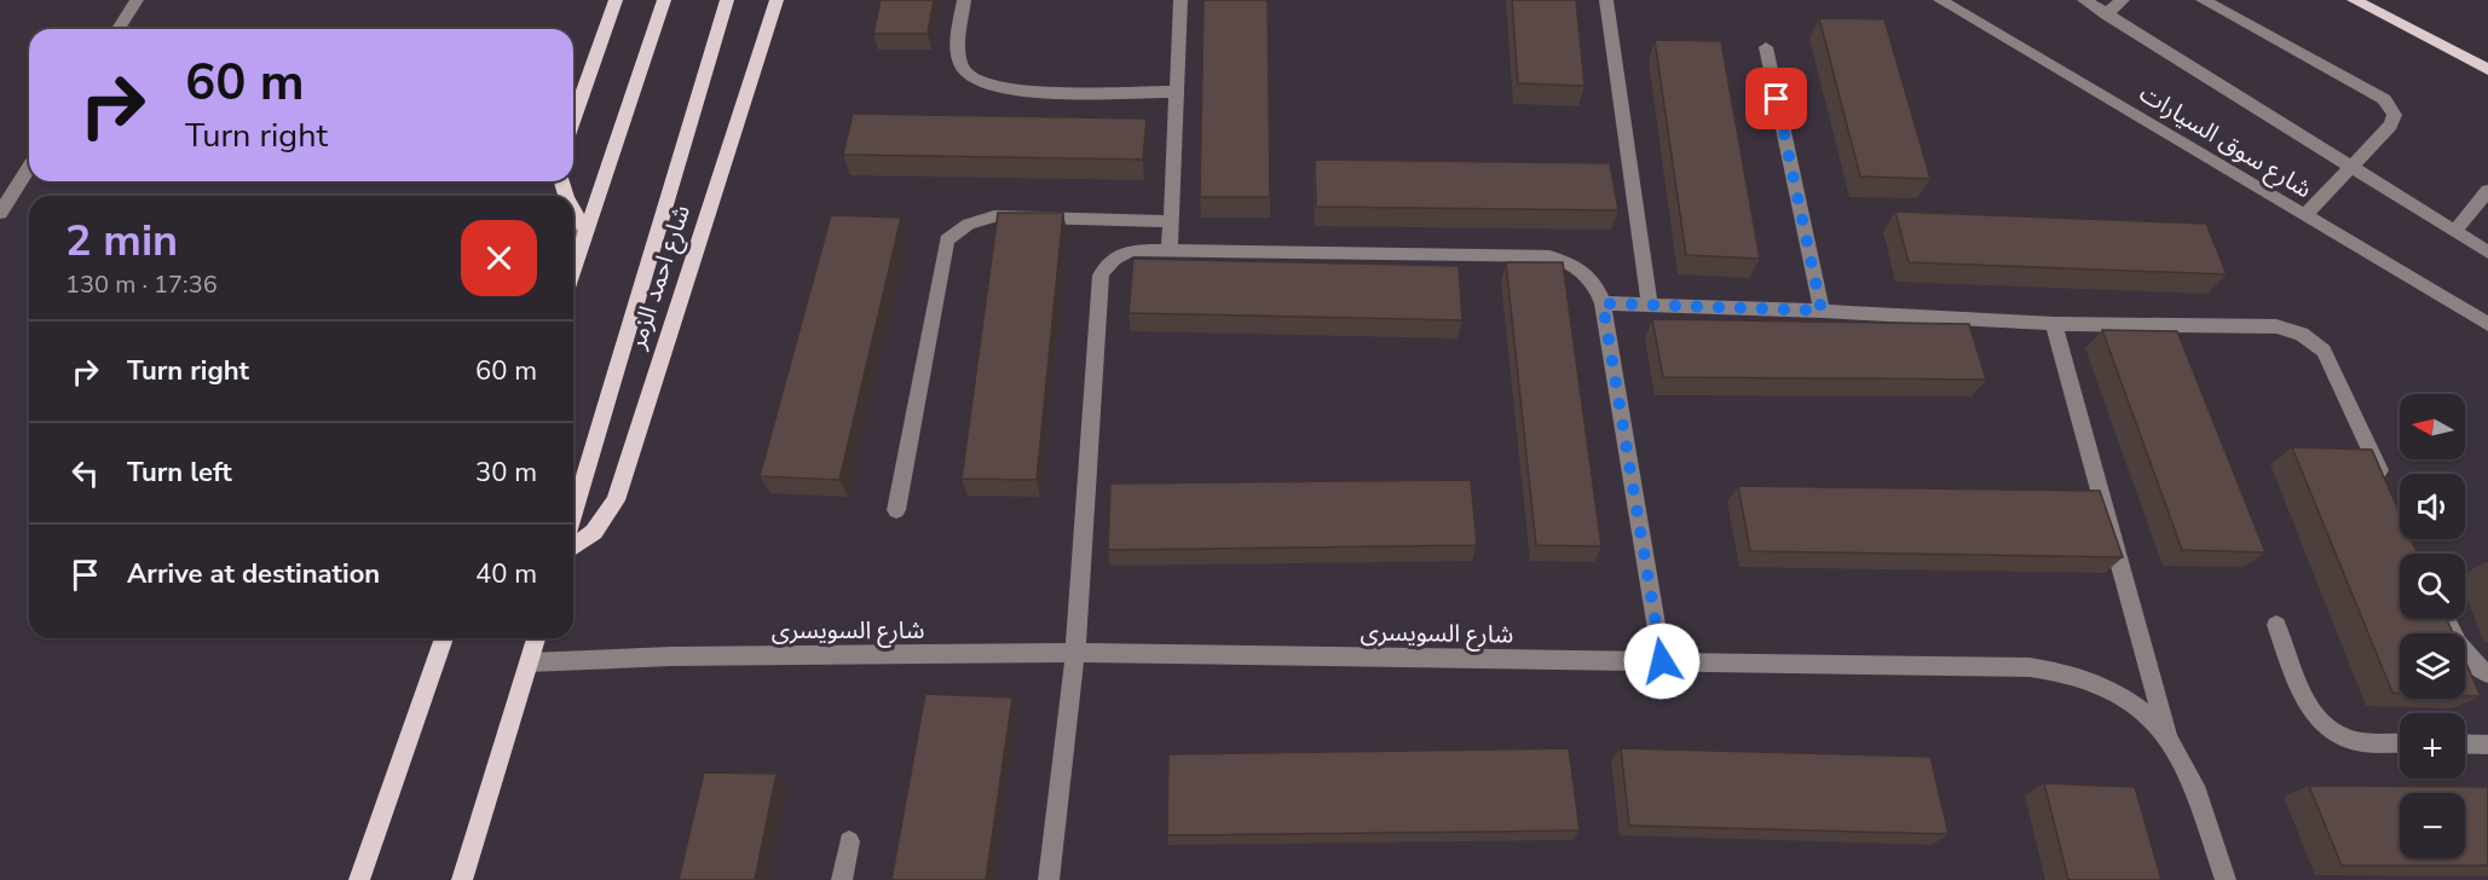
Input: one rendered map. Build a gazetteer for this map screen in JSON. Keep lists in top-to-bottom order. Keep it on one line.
{"streets":{"main road":["شارع احمد الزمر"],"street":["شارع سوق السيارات","شارع السويسرى"]},"north":"left","page":{"turn":["60 m","Turn right"],"heading":["2 min","130 m · 17:36"],"list":[{"name":"Turn right","value":"60 m"},{"name":"Turn left","value":"30 m"},{"name":"Arrive at destination","value":"40 m"}],"map_buttons":["+","−"]}}
